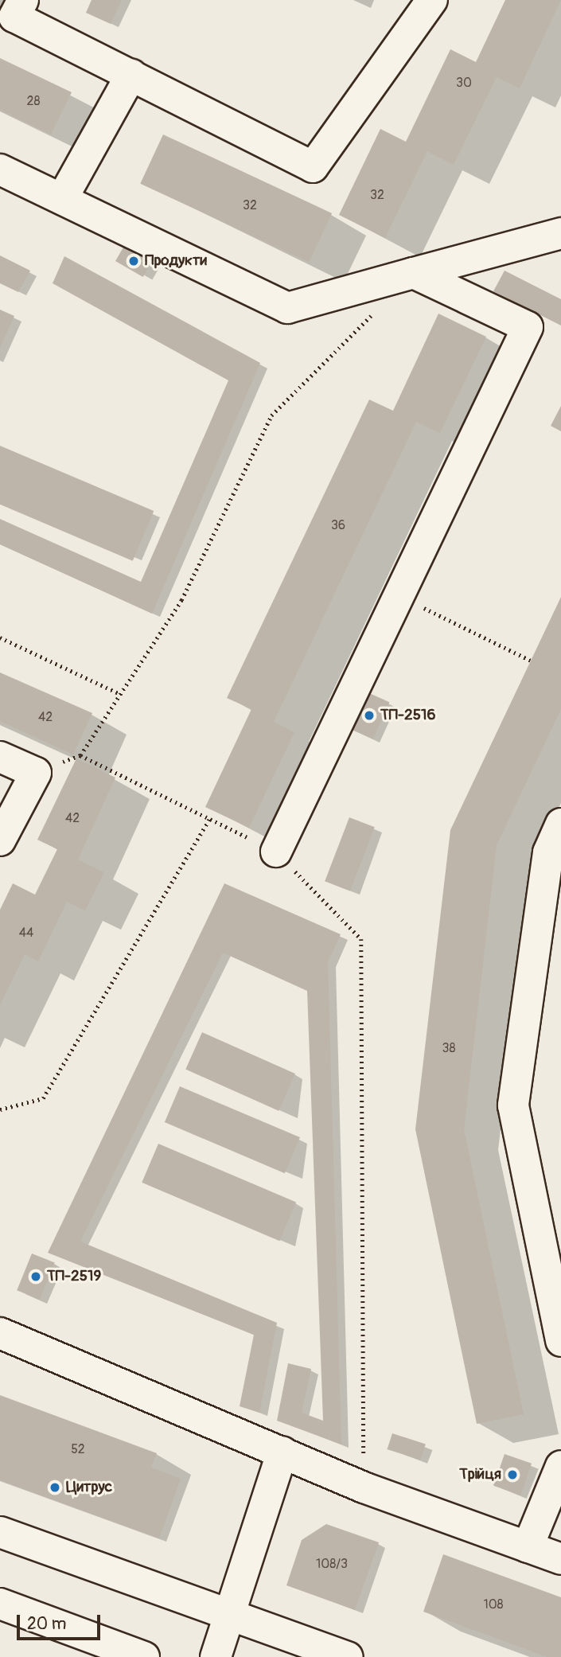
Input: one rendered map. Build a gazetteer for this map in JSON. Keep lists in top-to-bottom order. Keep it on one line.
{"places":["Продукти","ТП-2516","ТП-2519","Трійця","Цитрус"],"house_numbers":["30","28","32","32","36","42","42","44","38","52","108/3","108"],"scale_bar":"20 m"}
